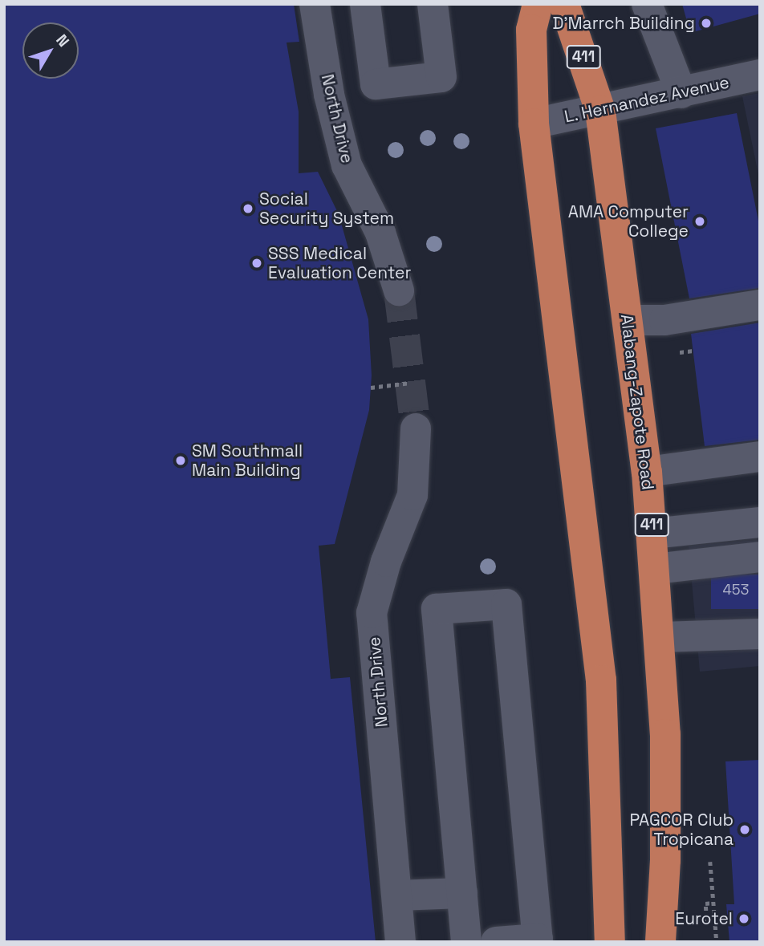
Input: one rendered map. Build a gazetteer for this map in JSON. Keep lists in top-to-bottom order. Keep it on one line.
{"streets":{"highway":["411","Alabang-Zapote Road"],"street":["L. Hernandez Avenue","North Drive"]},"crossings":[["L. Hernandez Avenue","Alabang-Zapote Road"]],"places":["D'Marrch Building","Social Security System","AMA Computer College","SSS Medical Evaluation Center","SM Southmall Main Building","PAGCOR Club Tropicana","Eurotel"],"house_numbers":["453"],"north":"top right"}
